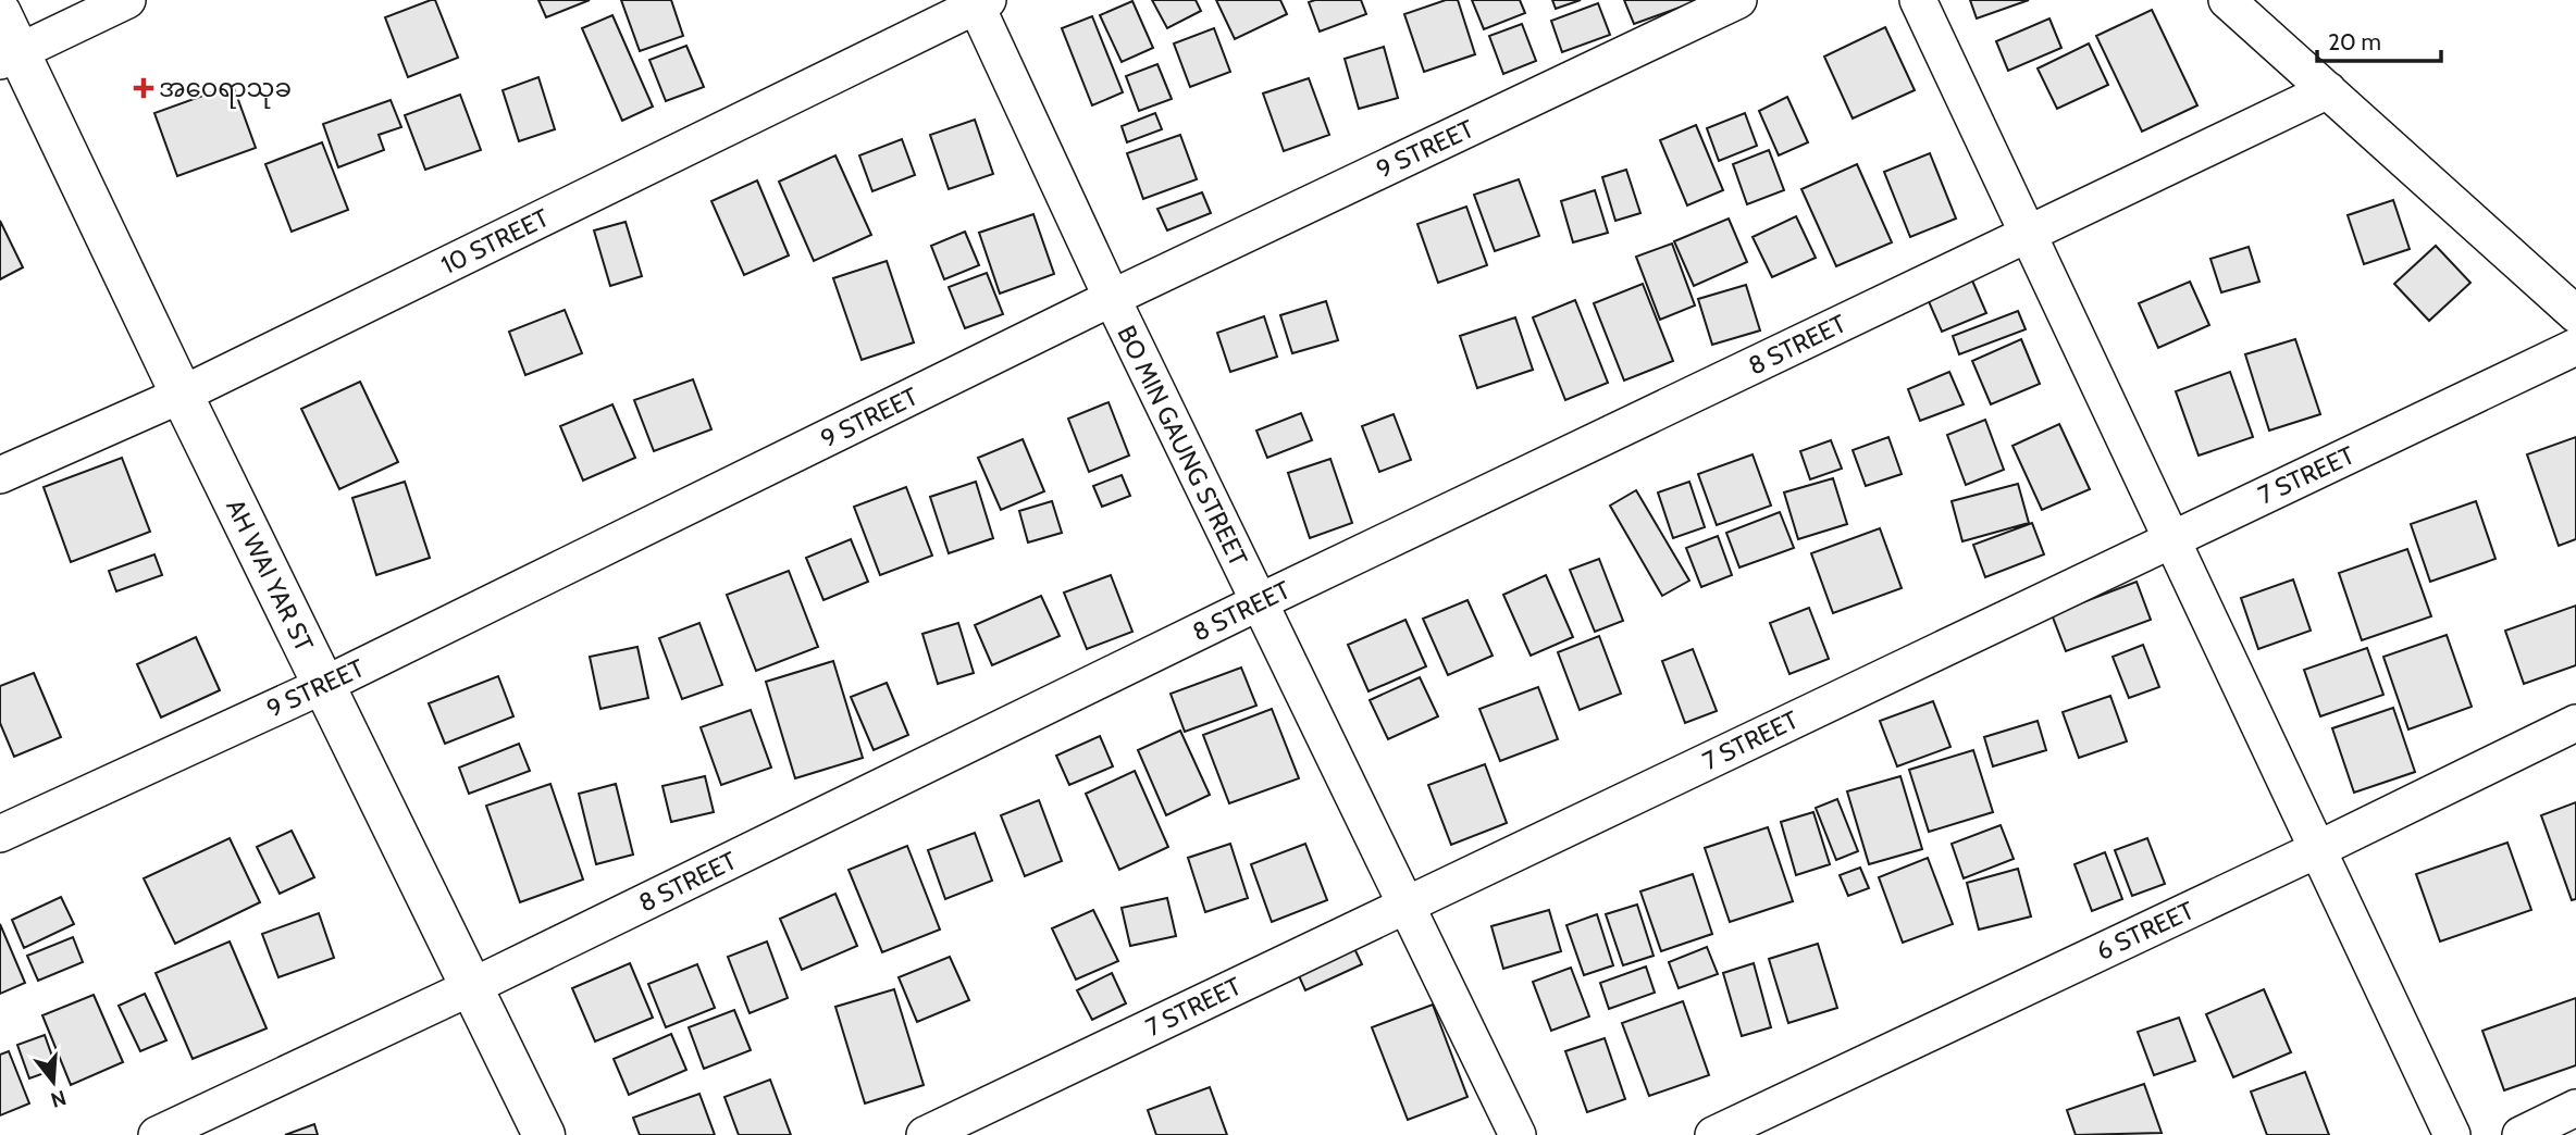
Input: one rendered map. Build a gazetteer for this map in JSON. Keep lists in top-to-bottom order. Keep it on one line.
{"streets":{"street":["9 STREET","10 STREET","8 STREET","BO MIN GAUNG STREET","7 STREET","AH WAI YAR ST","6 STREET"]},"crossings":[["9 STREET","BO MIN GAUNG STREET"],["9 STREET","AH WAI YAR ST"],["10 STREET","BO MIN GAUNG STREET"],["10 STREET","AH WAI YAR ST"],["8 STREET","BO MIN GAUNG STREET"],["8 STREET","AH WAI YAR ST"],["BO MIN GAUNG STREET","7 STREET"]],"places":{"health":["အဝေရာသုခ"]},"scale_bar":"20 m","north":"bottom"}
